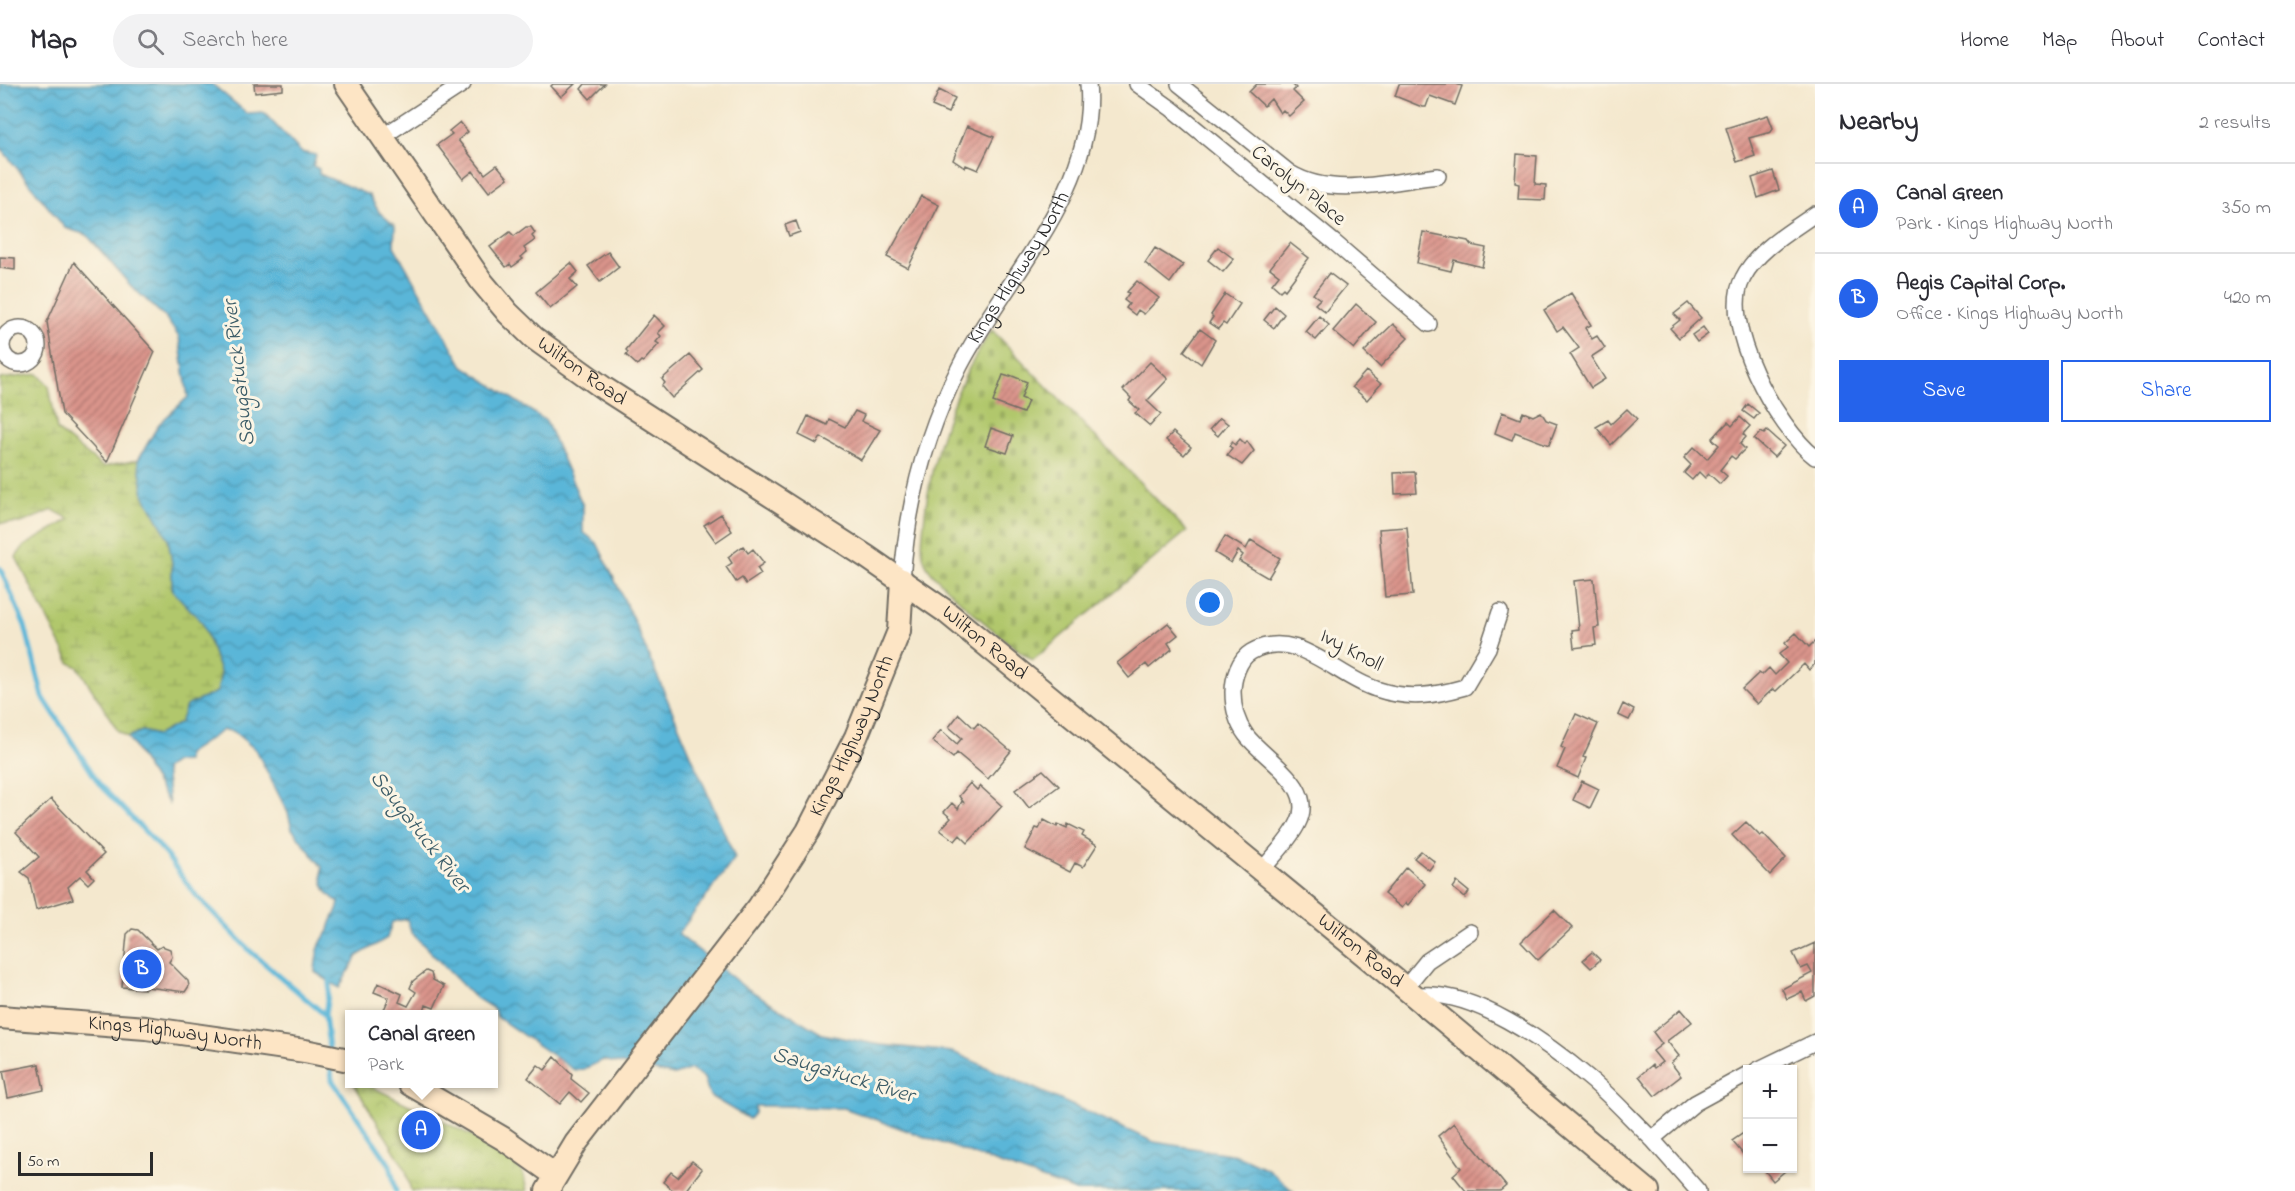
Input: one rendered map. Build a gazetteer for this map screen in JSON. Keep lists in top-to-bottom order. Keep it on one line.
{"streets":{"main road":["Kings Highway North","Wilton Road"],"street":["Carolyn Place","Ivy Knoll"]},"crossings":[["Kings Highway North","Wilton Road"],["Wilton Road","Ivy Knoll"]],"water":["Saugatuck River"],"scale_bar":"50 m","page":{"header":"Map","search":"Search here","nav":["Home","Map","About","Contact"],"heading":["Nearby","2 results"],"list":[{"mark":"A","name":"Canal Green","note":"Park · Kings Highway North","value":"350 m"},{"mark":"B","name":"Aegis Capital Corp.","note":"Office · Kings Highway North","value":"420 m"}],"buttons":["Save","Share"],"pins":["B","A"],"popup":["Canal Green","Park"],"map_buttons":["+","−"],"scale":"50 m"}}
